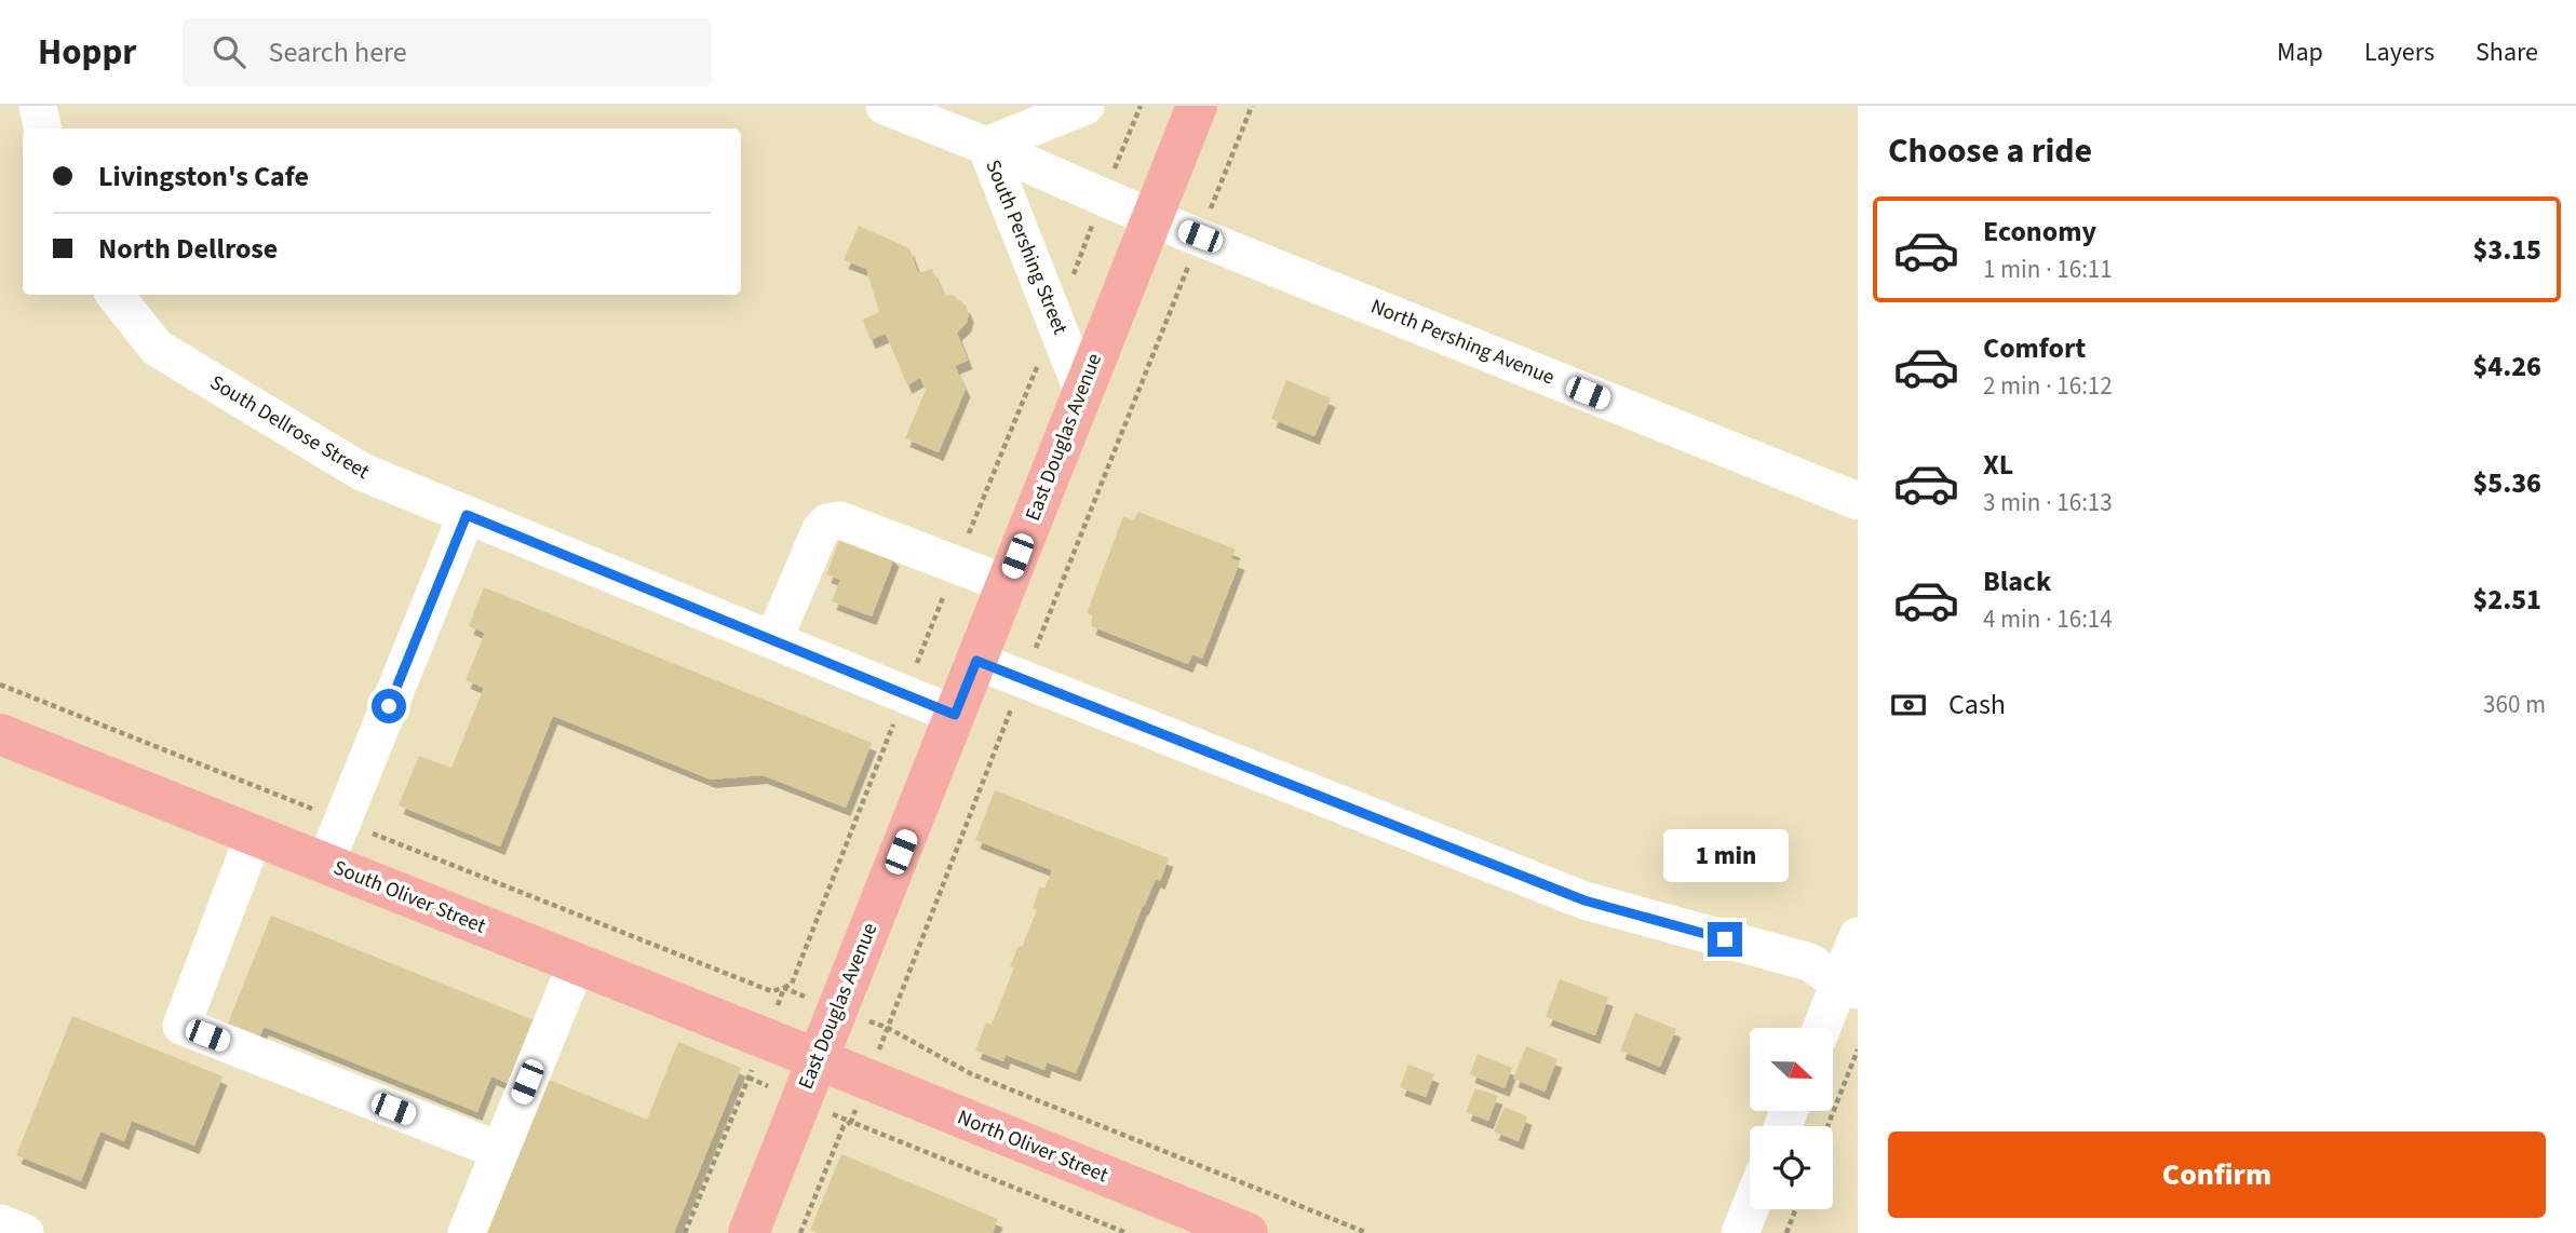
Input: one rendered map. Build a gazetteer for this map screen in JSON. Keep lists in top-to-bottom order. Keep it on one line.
{"streets":{"main road":["East Douglas Avenue","South Oliver Street","North Oliver Street"],"street":["South Pershing Street","North Pershing Avenue","South Dellrose Street"]},"crossings":[["South Pershing Street","North Pershing Avenue"],["South Pershing Street","East Douglas Avenue"],["North Pershing Avenue","East Douglas Avenue"],["South Dellrose Street","East Douglas Avenue"],["East Douglas Avenue","South Oliver Street"],["East Douglas Avenue","North Oliver Street"],["South Oliver Street","North Oliver Street"]],"north":"right","page":{"header":"Hoppr","search":"Search here","nav":["Map","Layers","Share"],"heading":"Choose a ride","banner":["Livingston's Cafe","North Dellrose"],"list":[{"name":"Economy","note":"1 min · 16:11","value":"$3.15"},{"name":"Comfort","note":"2 min · 16:12","value":"$4.26"},{"name":"XL","note":"3 min · 16:13","value":"$5.36"},{"name":"Black","note":"4 min · 16:14","value":"$2.51"}],"pay":["Cash","360 m"],"bubble":"1 min","buttons":"Confirm"}}
